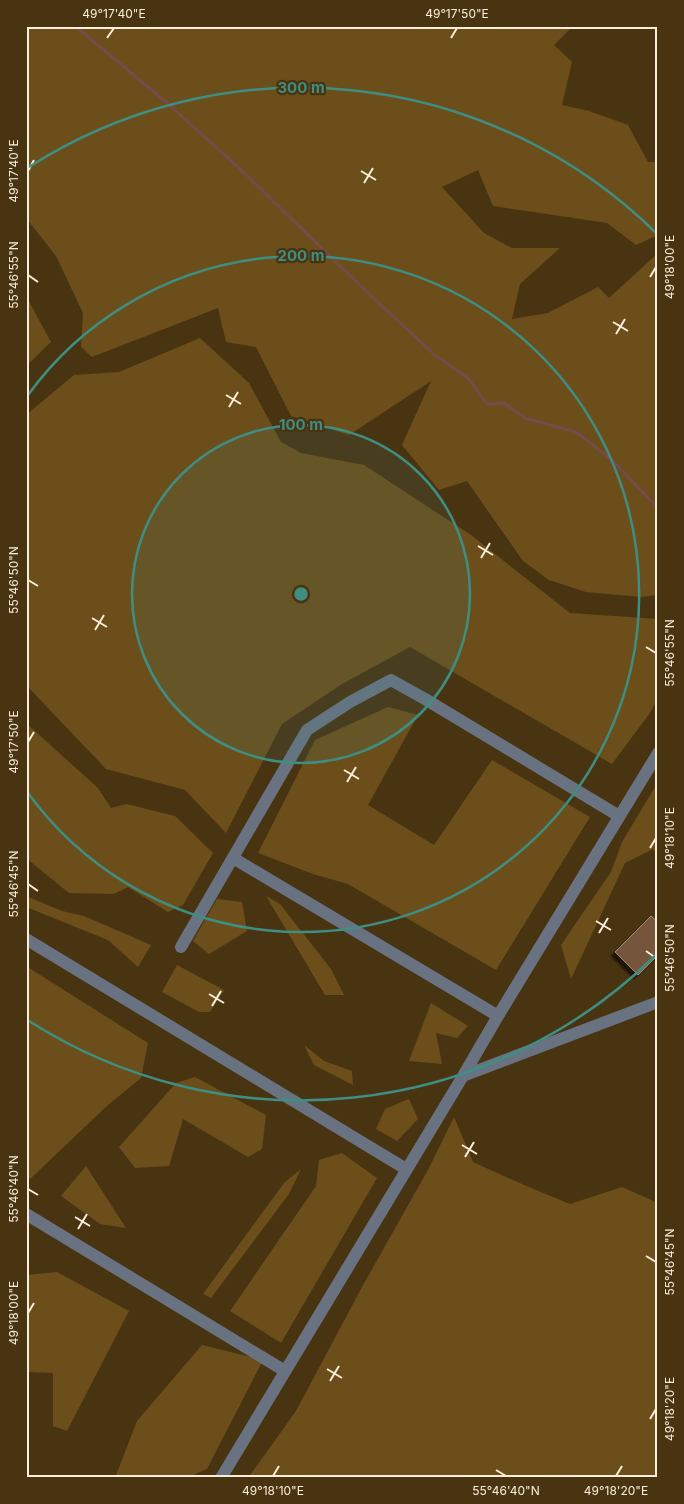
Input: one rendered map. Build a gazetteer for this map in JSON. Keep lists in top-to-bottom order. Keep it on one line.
{"coordinates":["49°17'40\"E","49°17'50\"E","49°18'00\"E","55°46'55\"N","55°46'50\"N","49°18'10\"E","55°46'45\"N","55°46'40\"N","49°18'20\"E"],"rings":["300 m","200 m","100 m"]}
